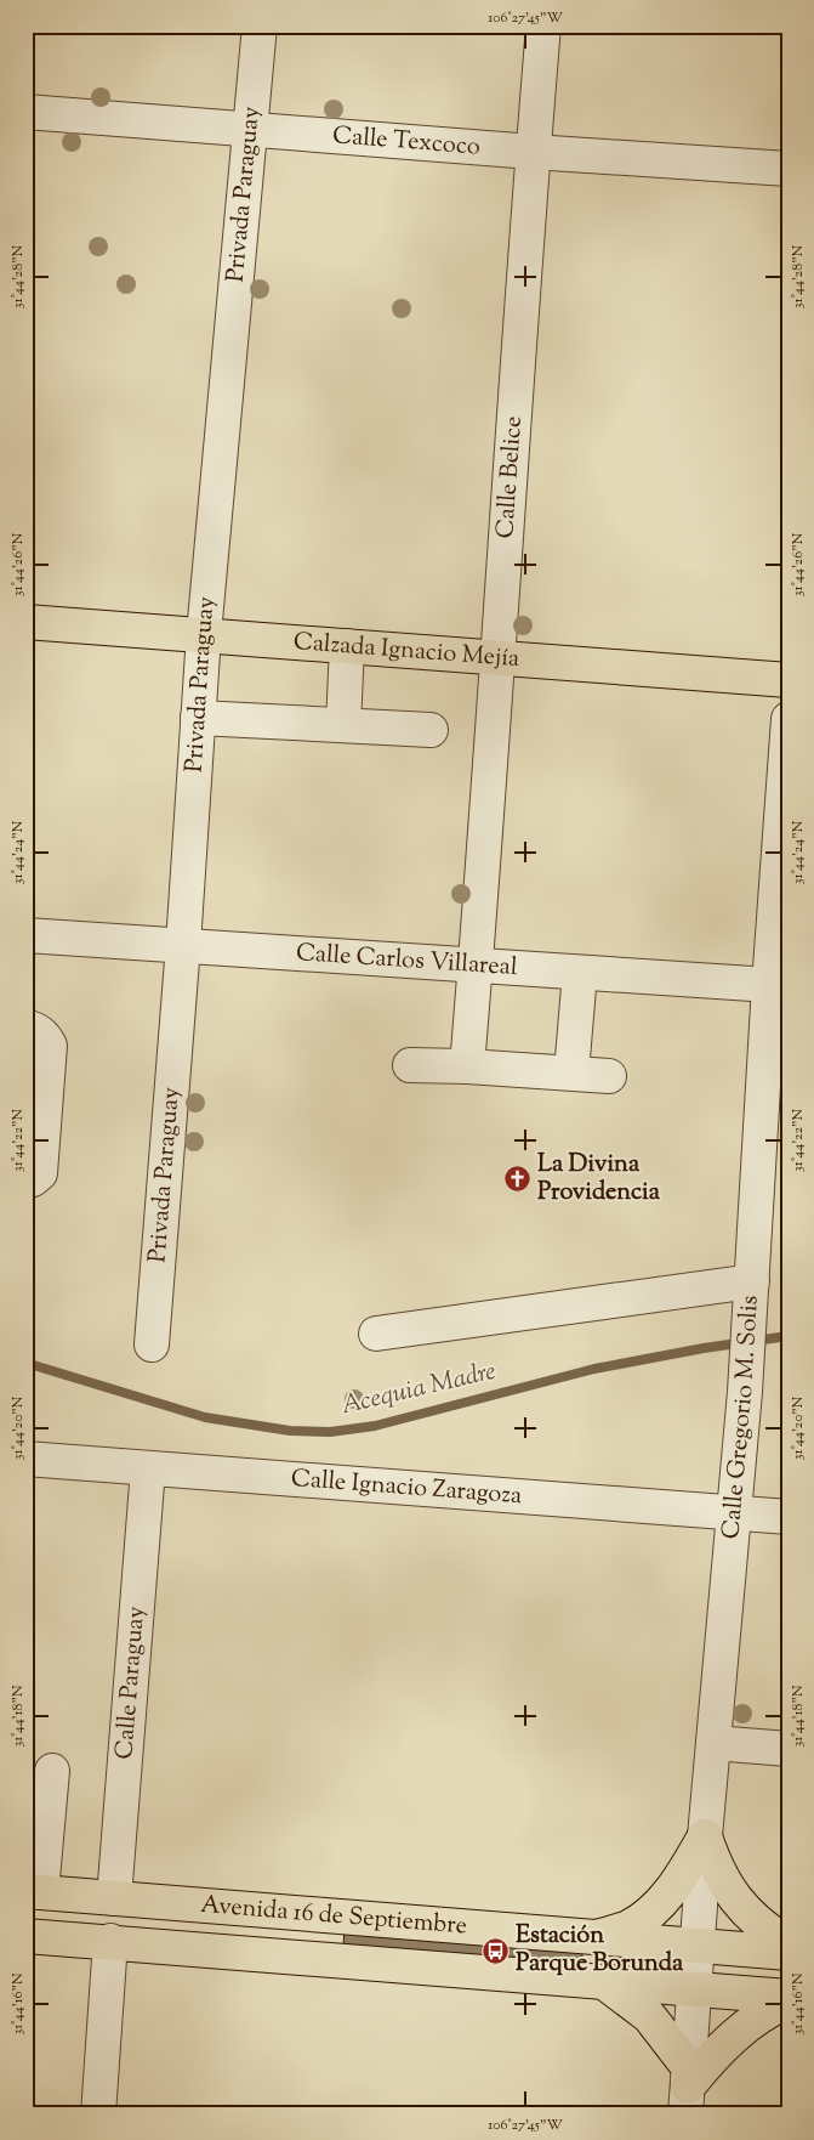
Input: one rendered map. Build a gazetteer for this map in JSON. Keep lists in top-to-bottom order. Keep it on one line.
{"streets":{"main road":["Calzada Ignacio Mejía","Avenida 16 de Septiembre"],"street":["Calle Texcoco","Privada Paraguay","Calle Belice","Calle Carlos Villareal","Calle Gregorio M. Solis","Calle Ignacio Zaragoza","Calle Paraguay"]},"crossings":[["Calle Texcoco","Privada Paraguay"],["Calle Texcoco","Calle Belice"],["Privada Paraguay","Calzada Ignacio Mejía"],["Privada Paraguay","Calle Carlos Villareal"],["Calle Belice","Calzada Ignacio Mejía"],["Calle Belice","Calle Carlos Villareal"],["Calle Carlos Villareal","Calle Gregorio M. Solis"],["Calle Gregorio M. Solis","Calle Ignacio Zaragoza"],["Calle Gregorio M. Solis","Avenida 16 de Septiembre"],["Calle Ignacio Zaragoza","Calle Paraguay"],["Calle Paraguay","Avenida 16 de Septiembre"]],"water":["Acequia Madre"],"places":{"church":["La Divina Providencia"],"bus stop":["Estación Parque Borunda"]},"coordinates":["106°27'45\"W","31°44'28\"N","31°44'26\"N","31°44'24\"N","31°44'22\"N","31°44'20\"N","31°44'18\"N","31°44'16\"N"]}
